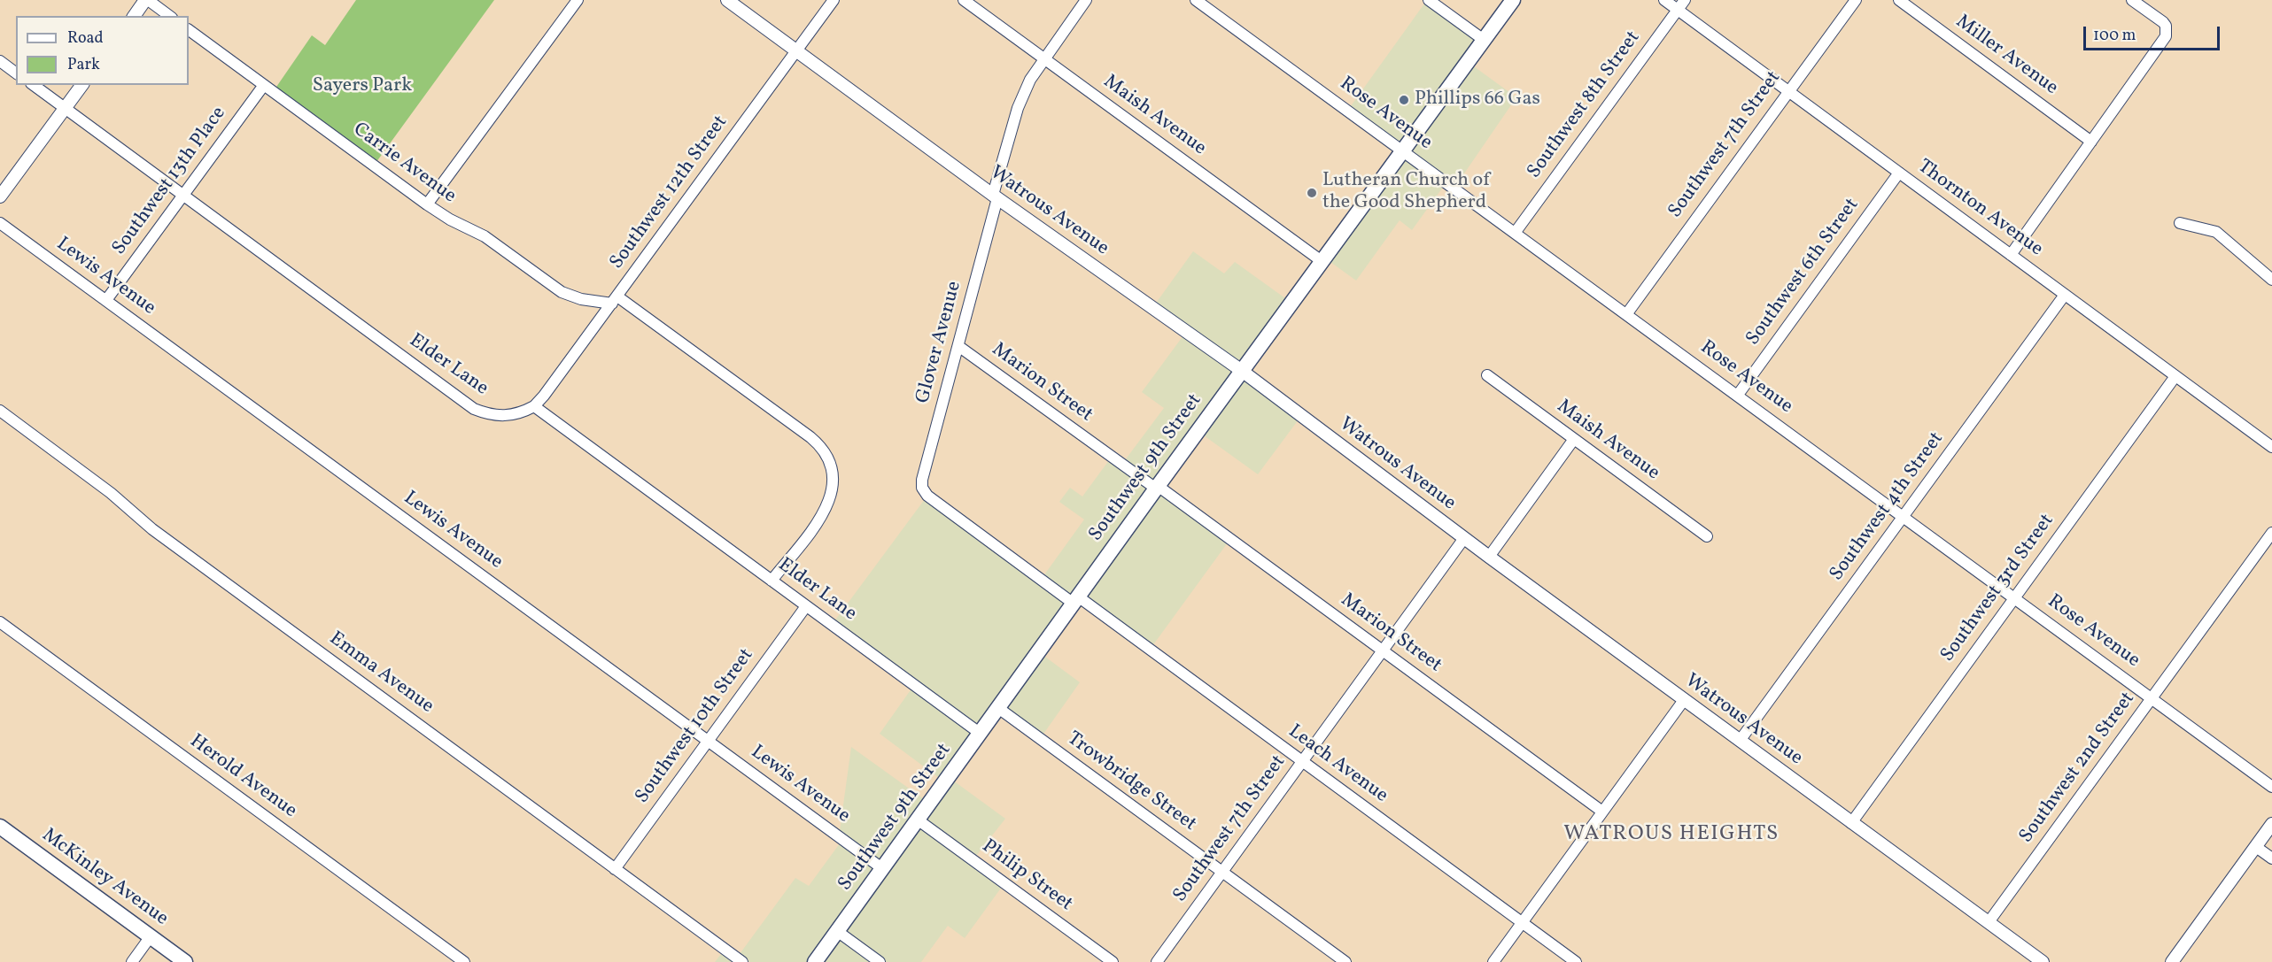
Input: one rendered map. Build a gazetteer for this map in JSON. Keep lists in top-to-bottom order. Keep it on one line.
{"streets":{"main road":["Southwest 9th Street","McKinley Avenue"],"street":["Miller Avenue","Southwest 8th Street","Rose Avenue","Maish Avenue","Southwest 7th Street","Carrie Avenue","Southwest 13th Place","Southwest 12th Street","Thornton Avenue","Watrous Avenue","Southwest 6th Street","Lewis Avenue","Glover Avenue","Elder Lane","Marion Street","Southwest 4th Street","Southwest 3rd Street","Emma Avenue","Southwest 10th Street","Leach Avenue","Southwest 2nd Street","Herold Avenue","Trowbridge Street","Philip Street"]},"crossings":[["Southwest 8th Street","Rose Avenue"],["Southwest 8th Street","Thornton Avenue"],["Rose Avenue","Southwest 7th Street"],["Rose Avenue","Southwest 6th Street"],["Rose Avenue","Southwest 9th Street"],["Rose Avenue","Southwest 4th Street"],["Rose Avenue","Southwest 3rd Street"],["Rose Avenue","Southwest 2nd Street"],["Maish Avenue","Glover Avenue"],["Maish Avenue","Southwest 9th Street"],["Southwest 7th Street","Thornton Avenue"],["Southwest 7th Street","Watrous Avenue"],["Southwest 7th Street","Marion Street"],["Southwest 7th Street","Leach Avenue"],["Southwest 7th Street","Trowbridge Street"],["Carrie Avenue","Southwest 13th Place"],["Carrie Avenue","Southwest 12th Street"],["Carrie Avenue","Elder Lane"],["Southwest 13th Place","Lewis Avenue"],["Southwest 13th Place","Elder Lane"],["Southwest 12th Street","Watrous Avenue"],["Southwest 12th Street","Elder Lane"],["Thornton Avenue","Southwest 6th Street"],["Thornton Avenue","Southwest 4th Street"],["Thornton Avenue","Southwest 3rd Street"],["Watrous Avenue","Glover Avenue"],["Watrous Avenue","Southwest 9th Street"],["Watrous Avenue","Southwest 4th Street"],["Watrous Avenue","Southwest 3rd Street"],["Watrous Avenue","Southwest 2nd Street"],["Lewis Avenue","Southwest 9th Street"],["Lewis Avenue","Southwest 10th Street"],["Glover Avenue","Marion Street"],["Glover Avenue","Leach Avenue"],["Elder Lane","Southwest 9th Street"],["Elder Lane","Southwest 10th Street"],["Marion Street","Southwest 9th Street"],["Southwest 9th Street","Leach Avenue"],["Southwest 9th Street","Trowbridge Street"],["Southwest 9th Street","Philip Street"],["Emma Avenue","Southwest 10th Street"]],"districts":["WATROUS HEIGHTS"],"parks":["Sayers Park"],"places":["Phillips 66 Gas","Lutheran Church of the Good Shepherd"],"legend":["Road","Park"],"scale_bar":"100 m"}
